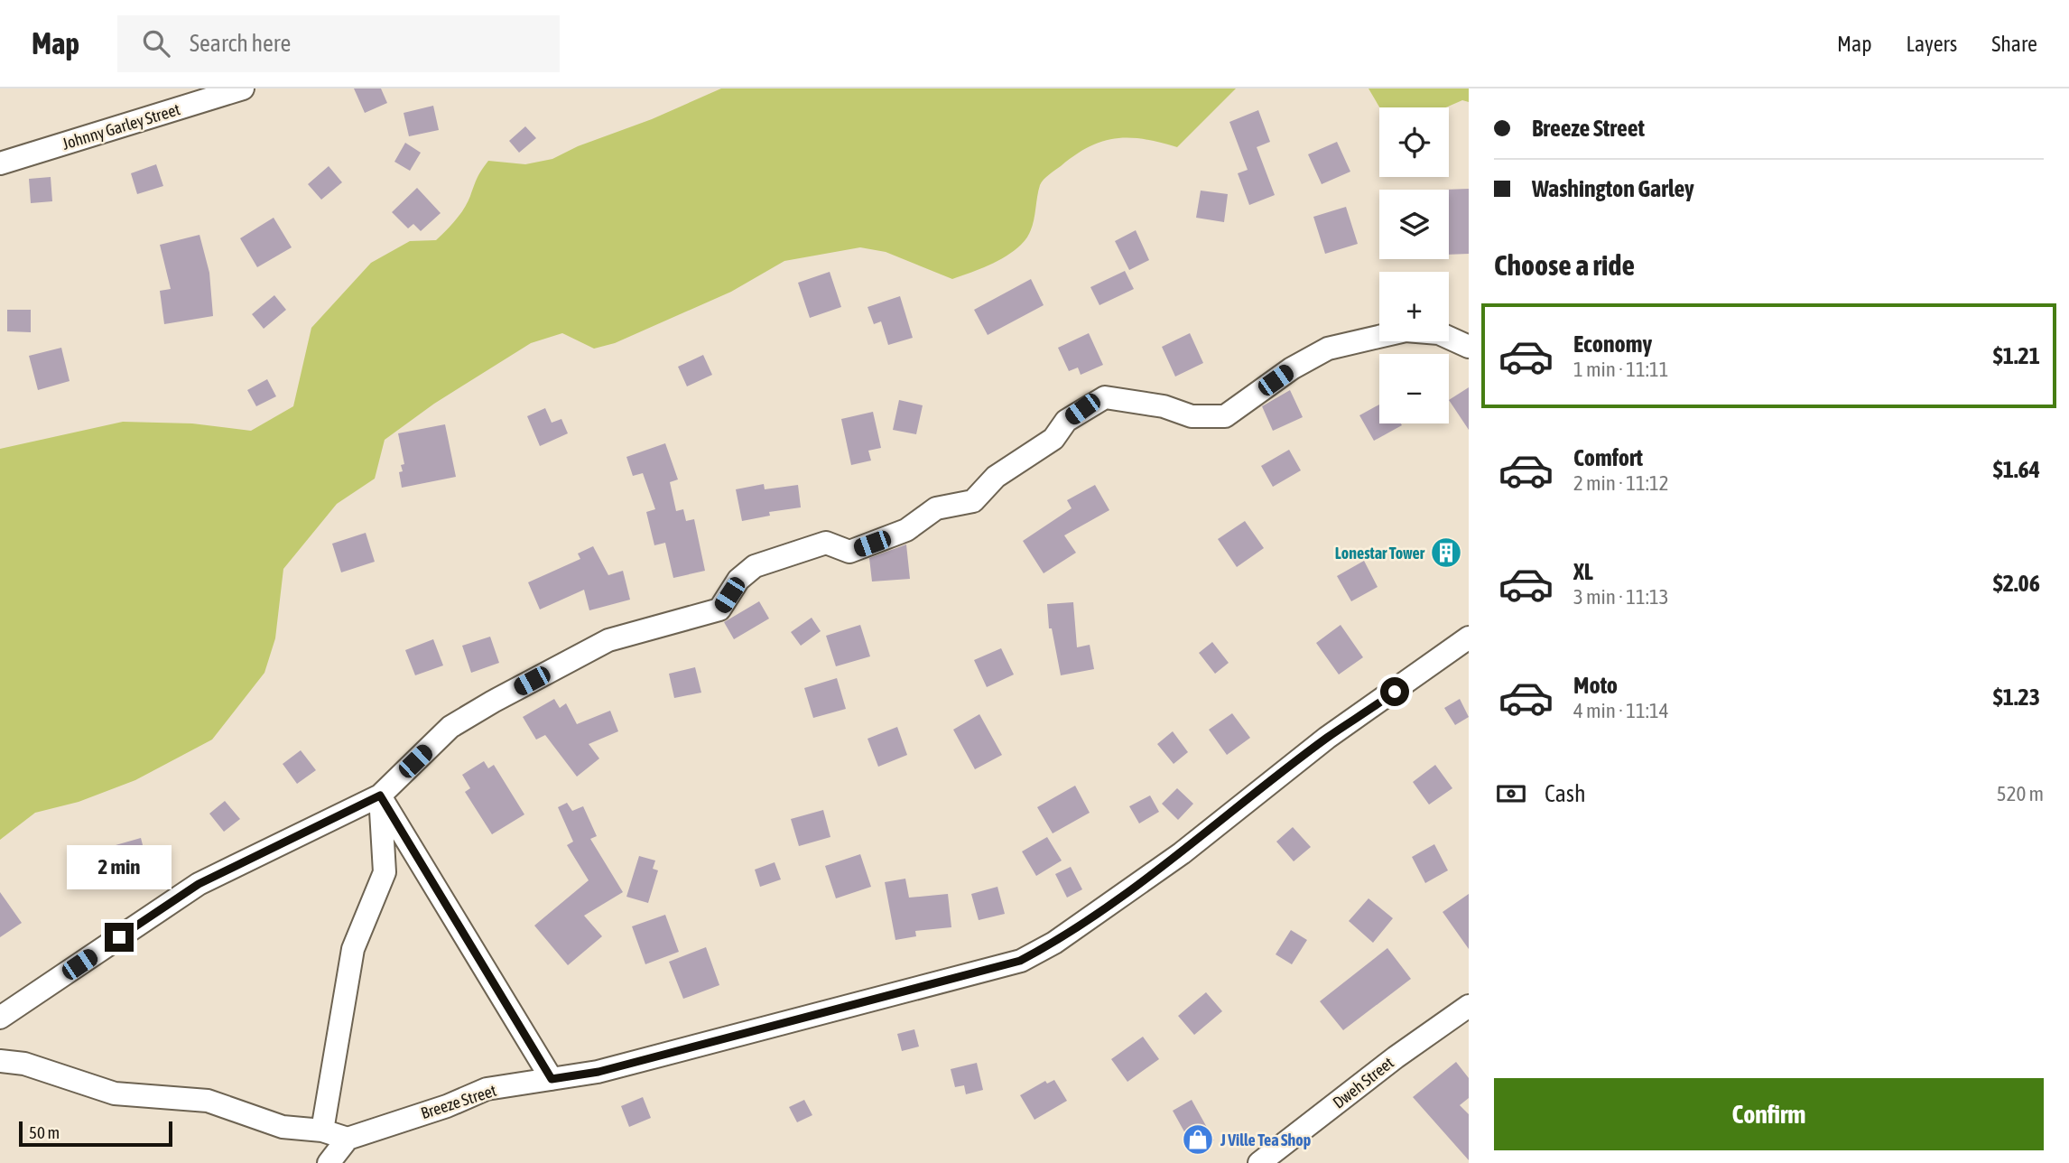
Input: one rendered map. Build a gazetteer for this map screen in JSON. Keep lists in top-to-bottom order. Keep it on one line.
{"streets":{"street":["Johnny Garley Street","Dweh Street","Breeze Street"]},"places":{"building":["Lonestar Tower"],"shop":["J Ville Tea Shop"]},"scale_bar":"50 m","page":{"header":"Map","search":"Search here","nav":["Map","Layers","Share"],"banner":["Breeze Street","Washington Garley"],"map_buttons":["+","−"],"heading":"Choose a ride","list":[{"name":"Economy","note":"1 min · 11:11","value":"$1.21"},{"name":"Comfort","note":"2 min · 11:12","value":"$1.64"},{"name":"XL","note":"3 min · 11:13","value":"$2.06"},{"name":"Moto","note":"4 min · 11:14","value":"$1.23"}],"pay":["Cash","520 m"],"bubble":"2 min","buttons":"Confirm","scale":"50 m"}}
